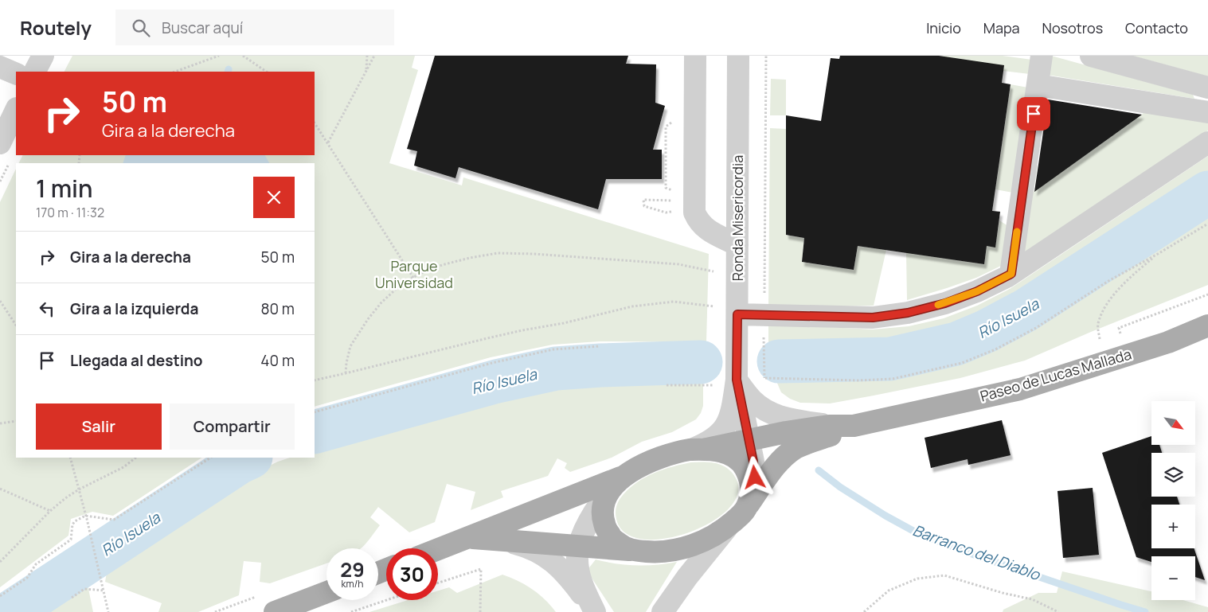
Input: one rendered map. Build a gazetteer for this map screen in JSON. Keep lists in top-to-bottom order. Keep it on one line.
{"streets":{"main road":["Paseo de Lucas Mallada"],"street":["Ronda Misericordia"]},"crossings":[["Ronda Misericordia","Paseo de Lucas Mallada"]],"water":["Río Isuela","Barranco del Diablo"],"parks":["Parque Universidad"],"north":"bottom right","page":{"header":"Routely","search":"Buscar aquí","nav":["Inicio","Mapa","Nosotros","Contacto"],"turn":["50 m","Gira a la derecha"],"heading":["1 min","170 m · 11:32"],"list":[{"name":"Gira a la derecha","value":"50 m"},{"name":"Gira a la izquierda","value":"80 m"},{"name":"Llegada al destino","value":"40 m"}],"buttons":["Salir","Compartir"],"map_buttons":["+","−"],"speed":"29 km/h","limit":"30"}}
